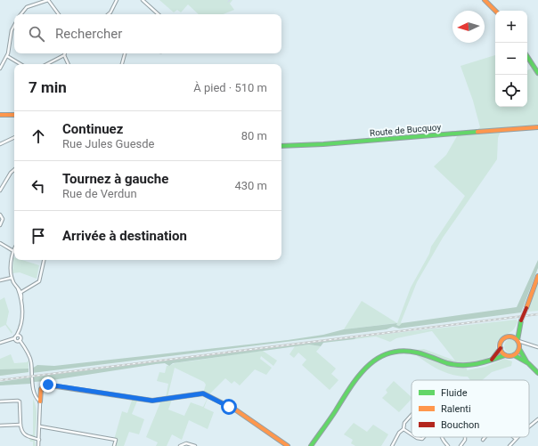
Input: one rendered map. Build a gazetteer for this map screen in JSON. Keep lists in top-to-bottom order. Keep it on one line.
{"streets":{"street":["Route de Bucquoy"]},"legend":["Fluide","Ralenti","Bouchon"],"north":"left","page":{"map_buttons":["+","−"],"search":"Rechercher","heading":["7 min","À pied · 510 m"],"list":[["Continuez","Rue Jules Guesde","80 m"],["Tournez à gauche","Rue de Verdun","430 m"],"Arrivée à destination"]}}
